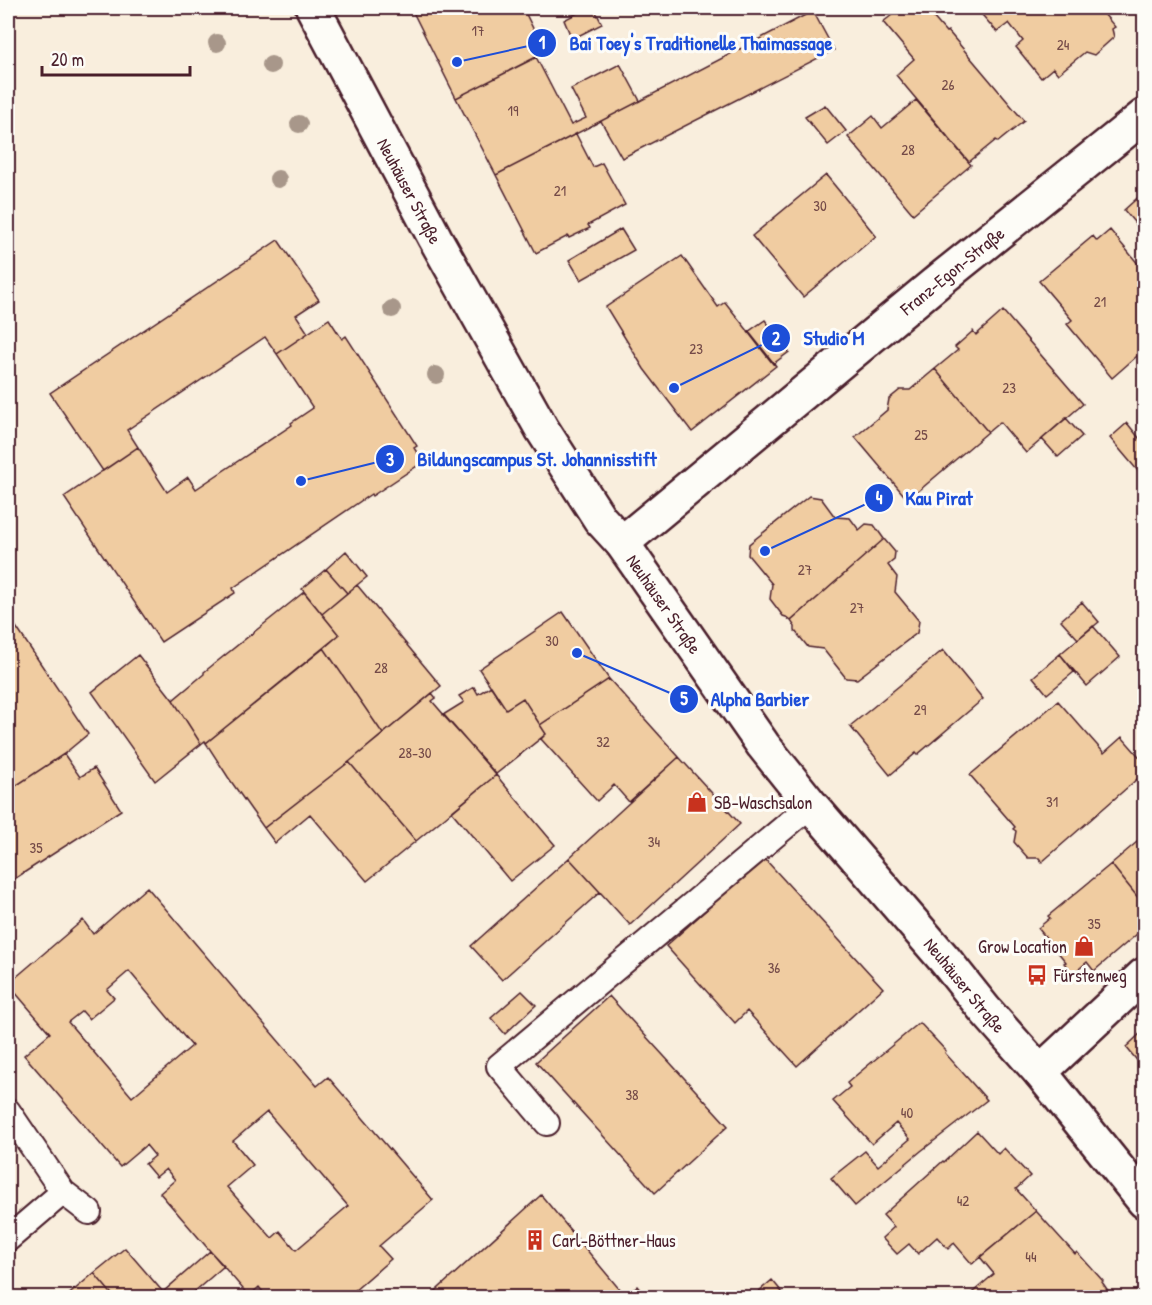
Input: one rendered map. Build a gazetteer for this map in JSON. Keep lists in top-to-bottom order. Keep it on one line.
{"streets":{"main road":["Neuhäuser Straße","Franz-Egon-Straße"]},"crossings":[["Neuhäuser Straße","Franz-Egon-Straße"]],"places":{"other":["Bai Toey's Traditionelle Thaimassage","Studio M","Bildungscampus St. Johannisstift","Kau Pirat","Alpha Barbier"],"shop":["SB-Waschsalon","Grow Location"],"bus stop":["Fürstenweg"],"building":["Carl-Böttner-Haus"]},"house_numbers":["17","24","26","19","28","21","30","21","23","23","25","27","27","30","28","29","32","28-30","31","34","35","35","36","38","40","42","44"],"scale_bar":"20 m"}
